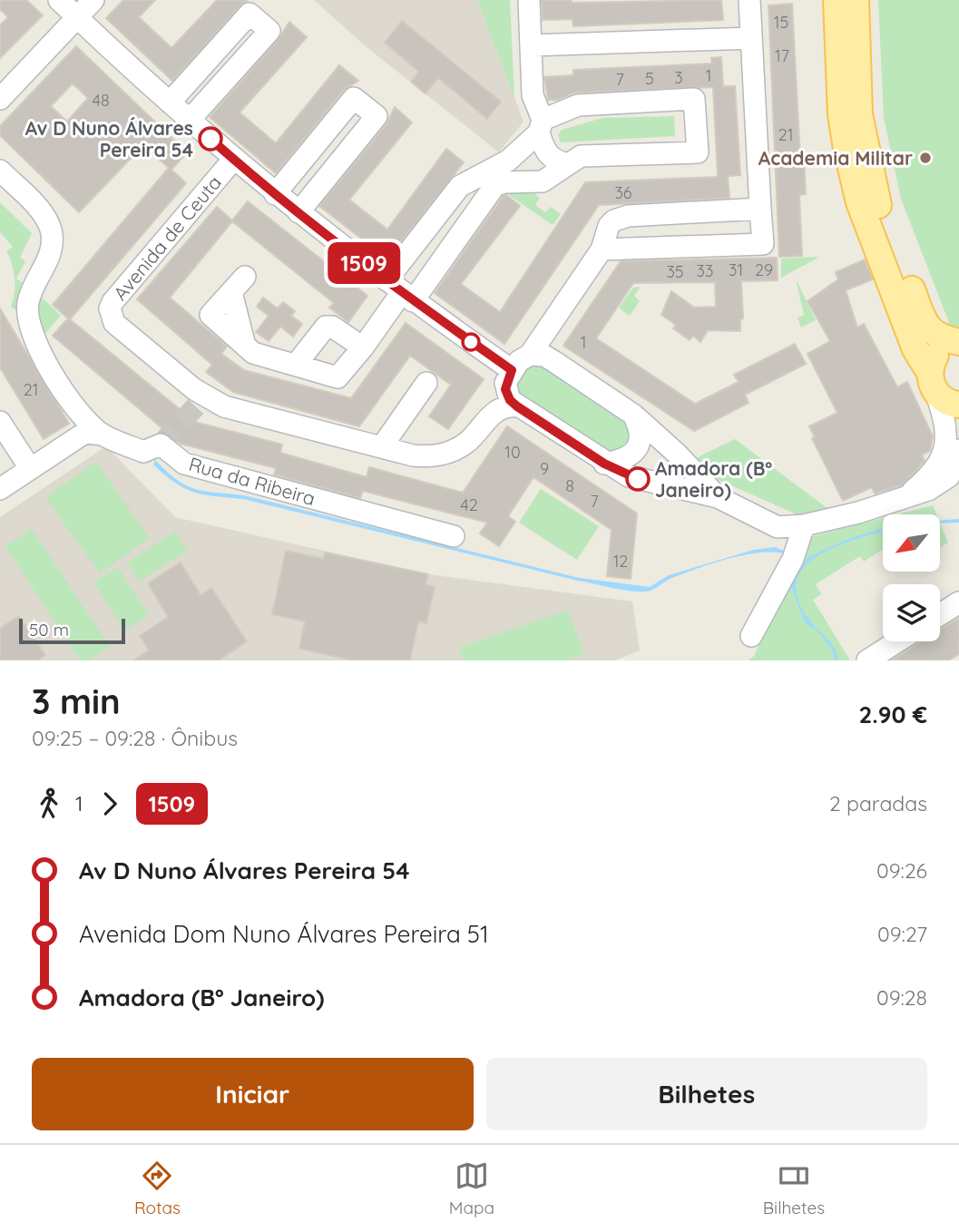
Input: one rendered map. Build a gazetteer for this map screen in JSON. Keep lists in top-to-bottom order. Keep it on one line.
{"streets":{"street":["Avenida de Ceuta","Rua da Ribeira"]},"places":["Av D Nuno Álvares Pereira 54","Academia Militar","Amadora (Bº Janeiro)"],"lines":["bus line 1509"],"house_numbers":["15","17","1","3","5","7","48","21","36","31","29","33","35","1","21","10","9","8","7","42","12"],"scale_bar":"50 m","north":"bottom left","page":{"on_map":"1509","scale":"50 m","heading":["3 min","09:25 – 09:28 · Ônibus","2.90 €"],"legs":["1","1509","2 paradas"],"list":[{"name":"Av D Nuno Álvares Pereira 54","value":"09:26"},{"name":"Avenida Dom Nuno Álvares Pereira 51","value":"09:27"},{"name":"Amadora (Bº Janeiro)","value":"09:28"}],"buttons":["Iniciar","Bilhetes"],"tabs":["Rotas","Mapa","Bilhetes"]}}
